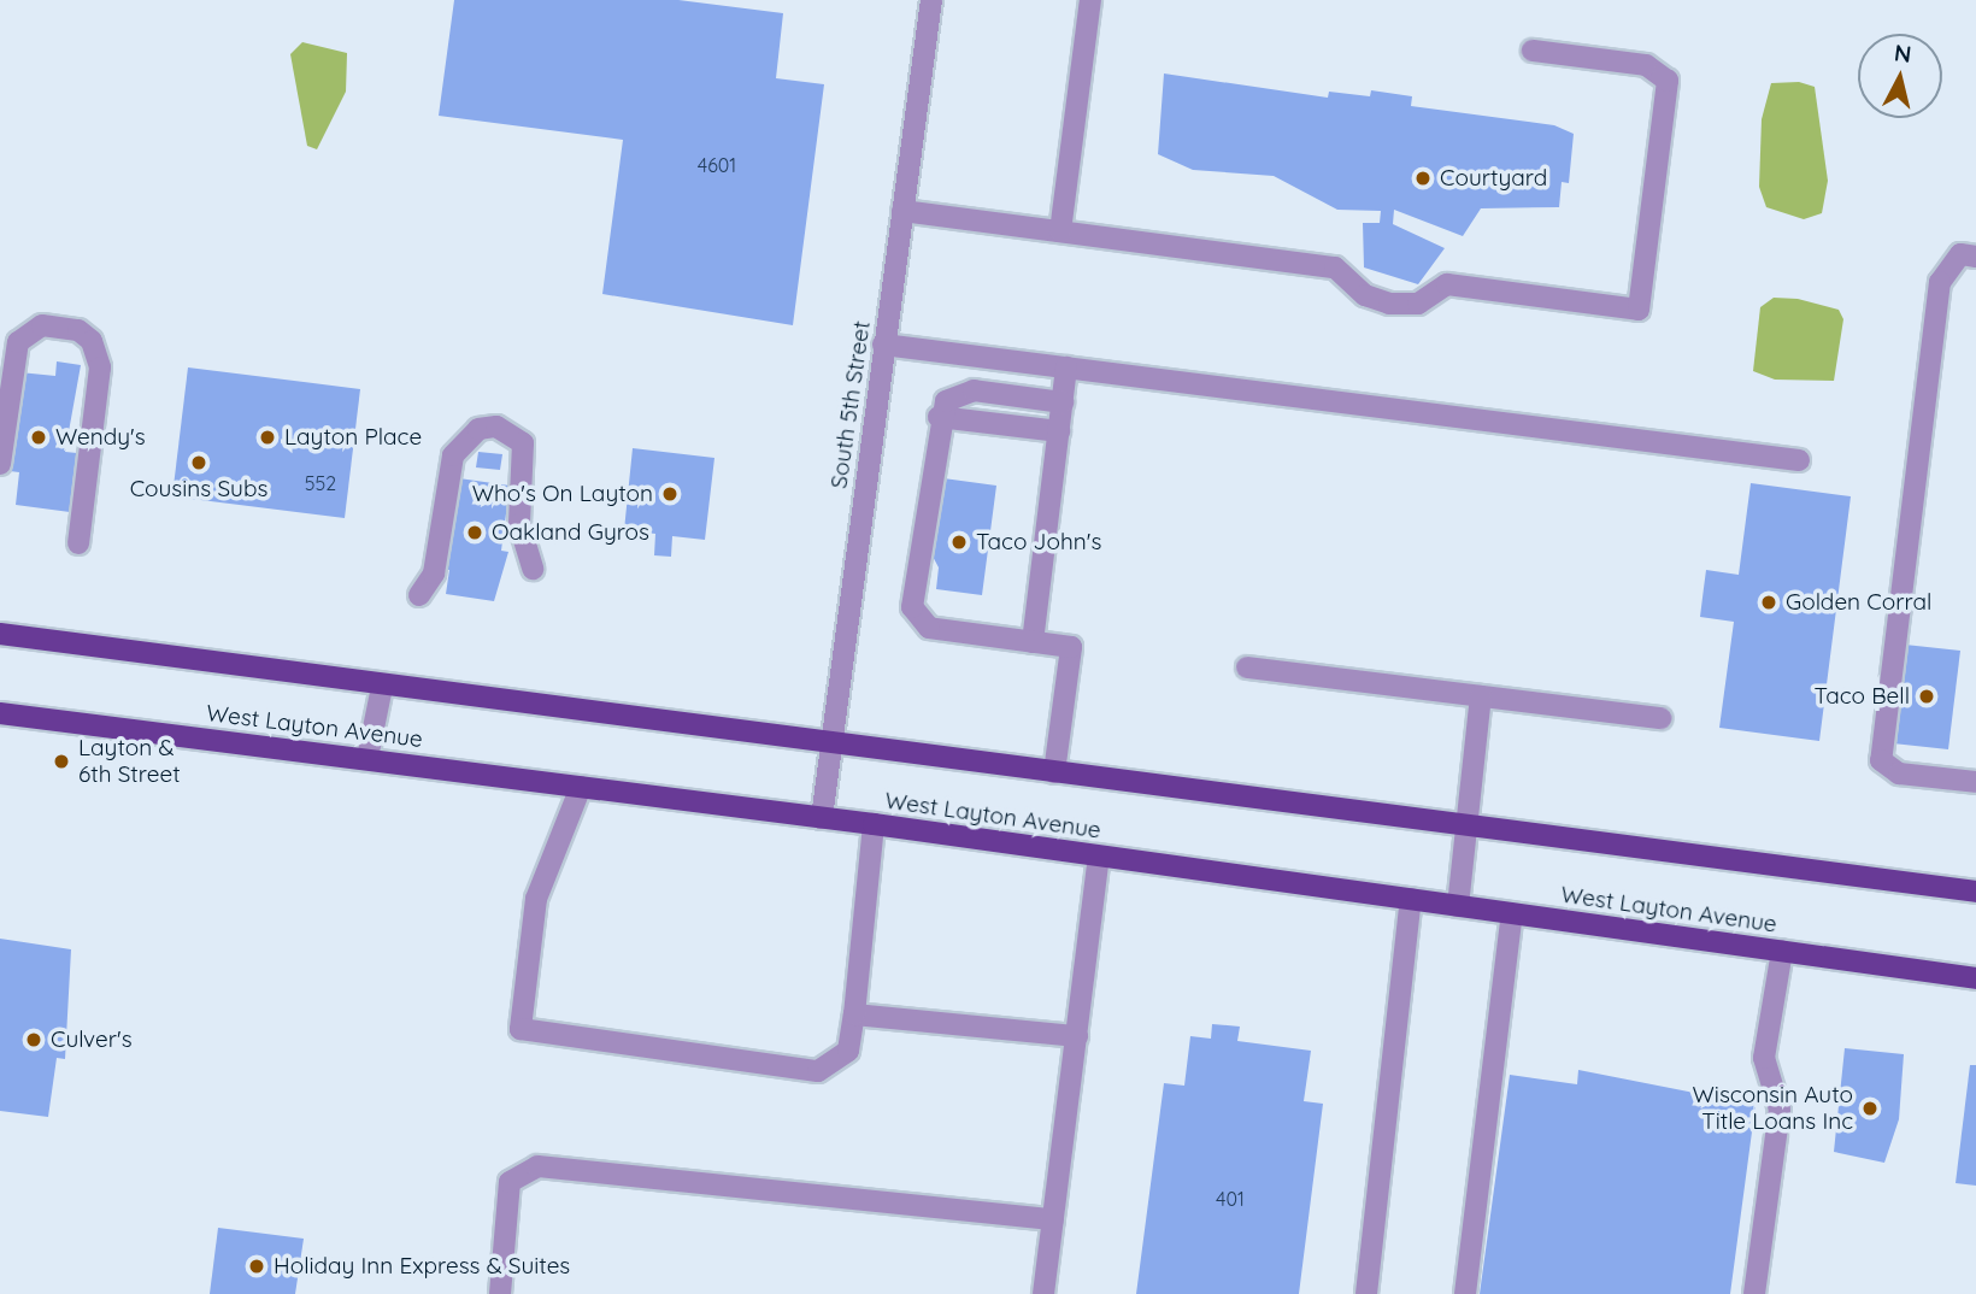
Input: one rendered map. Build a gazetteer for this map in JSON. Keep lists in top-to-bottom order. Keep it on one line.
{"streets":{"main road":["West Layton Avenue"],"street":["South 5th Street"]},"crossings":[["South 5th Street","West Layton Avenue"]],"places":["Courtyard","Wendy's","Layton Place","Cousins Subs","Who's On Layton","Oakland Gyros","Taco John's","Golden Corral","Taco Bell","Layton & 6th Street","Culver's","Wisconsin Auto Title Loans Inc","Holiday Inn Express & Suites"],"house_numbers":["4601","552","401"],"north":"top"}
